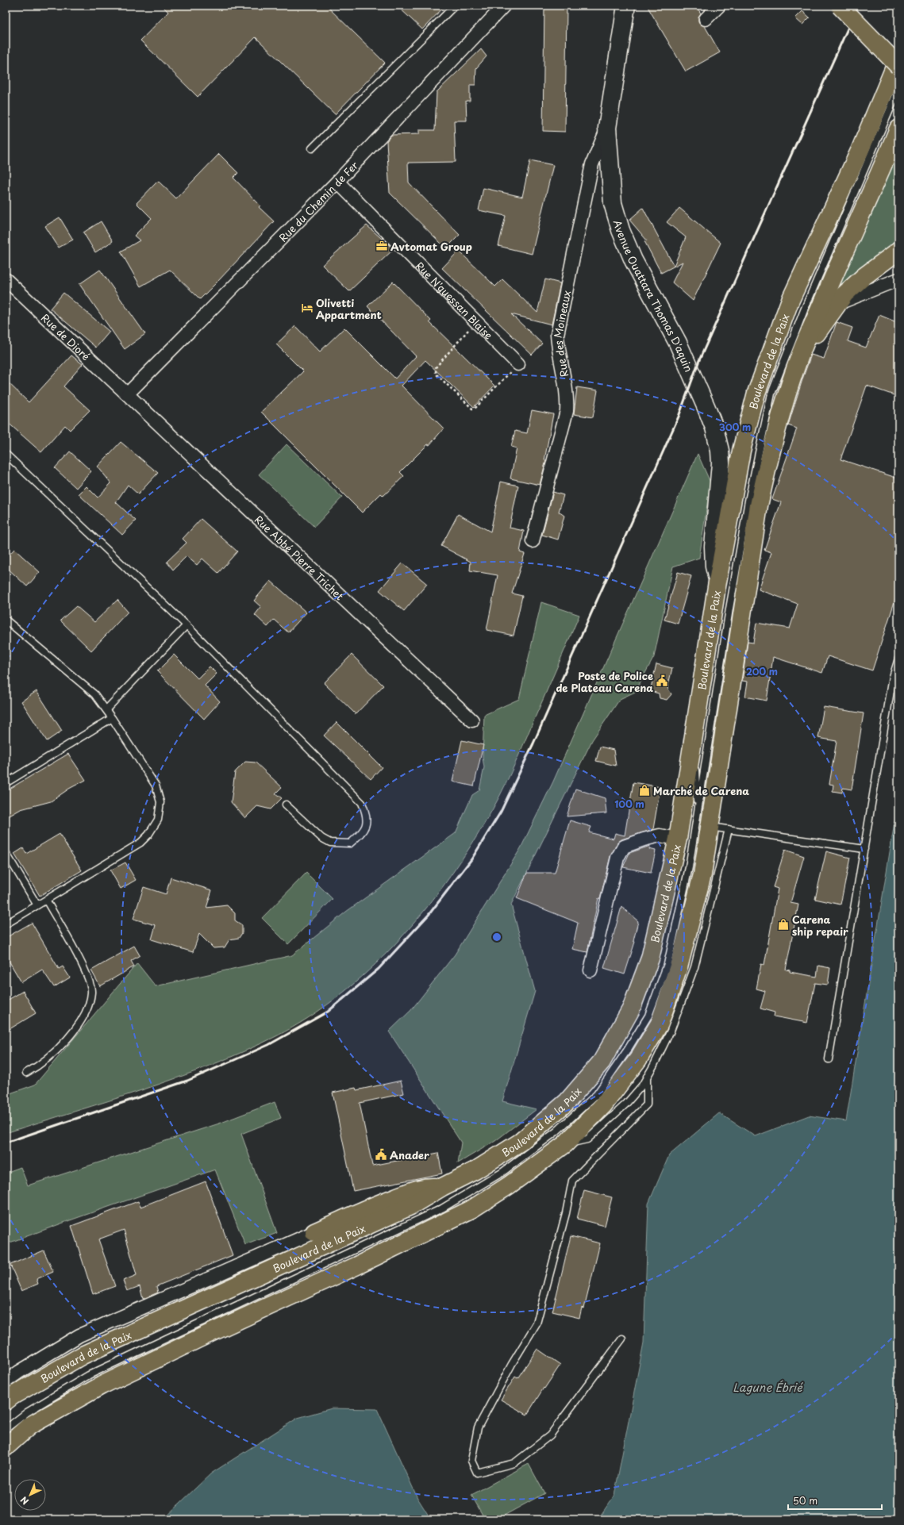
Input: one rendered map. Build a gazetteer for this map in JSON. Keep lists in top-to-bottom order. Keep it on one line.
{"streets":{"main road":["Avenue Ouattara Thomas D'aquin","Boulevard de la Paix"],"street":["Rue du Chemin de Fer","Rue N'guessan Blaise","Rue des Moineaux","Rue de Dioré","Rue Abbé Pierre Trichet"]},"crossings":[["Rue du Chemin de Fer","Rue N'guessan Blaise"],["Rue du Chemin de Fer","Rue de Dioré"],["Rue du Chemin de Fer","Rue Abbé Pierre Trichet"],["Avenue Ouattara Thomas D'aquin","Rue des Moineaux"],["Avenue Ouattara Thomas D'aquin","Boulevard de la Paix"],["Rue de Dioré","Rue Abbé Pierre Trichet"]],"water":["Lagune Ébrié"],"places":{"office":["Avtomat Group"],"hotel":["Olivetti Appartment"],"public building":["Poste de Police de Plateau Carena","Anader"],"shop":["Marché de Carena","Carena ship repair"]},"scale_bar":"50 m","north":"bottom left","rings":["300 m","200 m","100 m"]}
